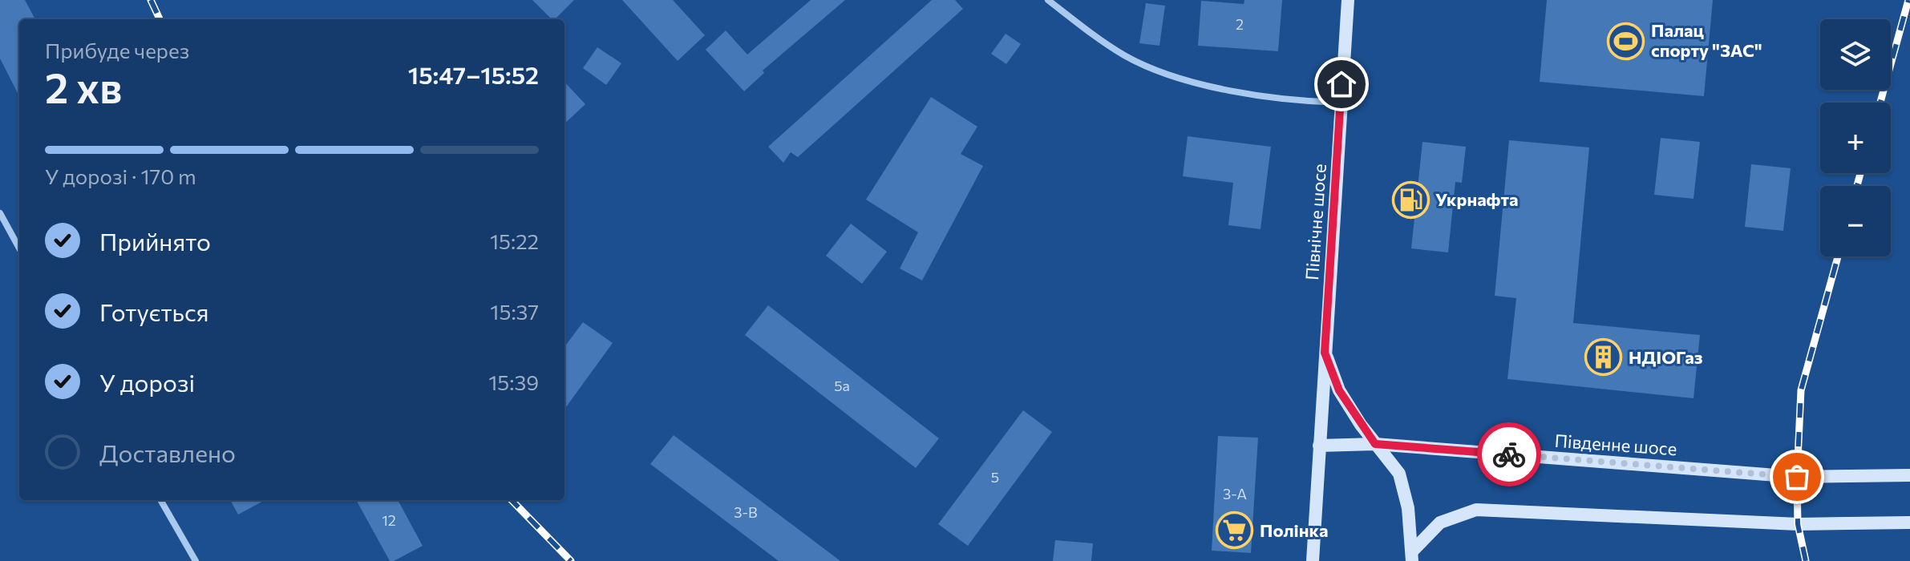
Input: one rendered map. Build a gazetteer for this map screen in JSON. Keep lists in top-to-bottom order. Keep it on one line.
{"streets":{"main road":["Північне шосе","Південне шосе"]},"crossings":[["Північне шосе","Південне шосе"]],"places":{"sports":["Палац спорту \"ЗАС\""],"fuel station":["Укрнафта"],"building":["НДІОГаз"],"supermarket":["Полінка"]},"house_numbers":["2","5а","5","3-А","3-В","12"],"page":{"map_buttons":["+","−"],"heading":["2 хв","Прибуде через","15:47–15:52"],"bar":"У дорозі · 170 m","list":[["Прийнято","15:22"],["Готується","15:37"],["У дорозі","15:39"],"Доставлено"]}}
